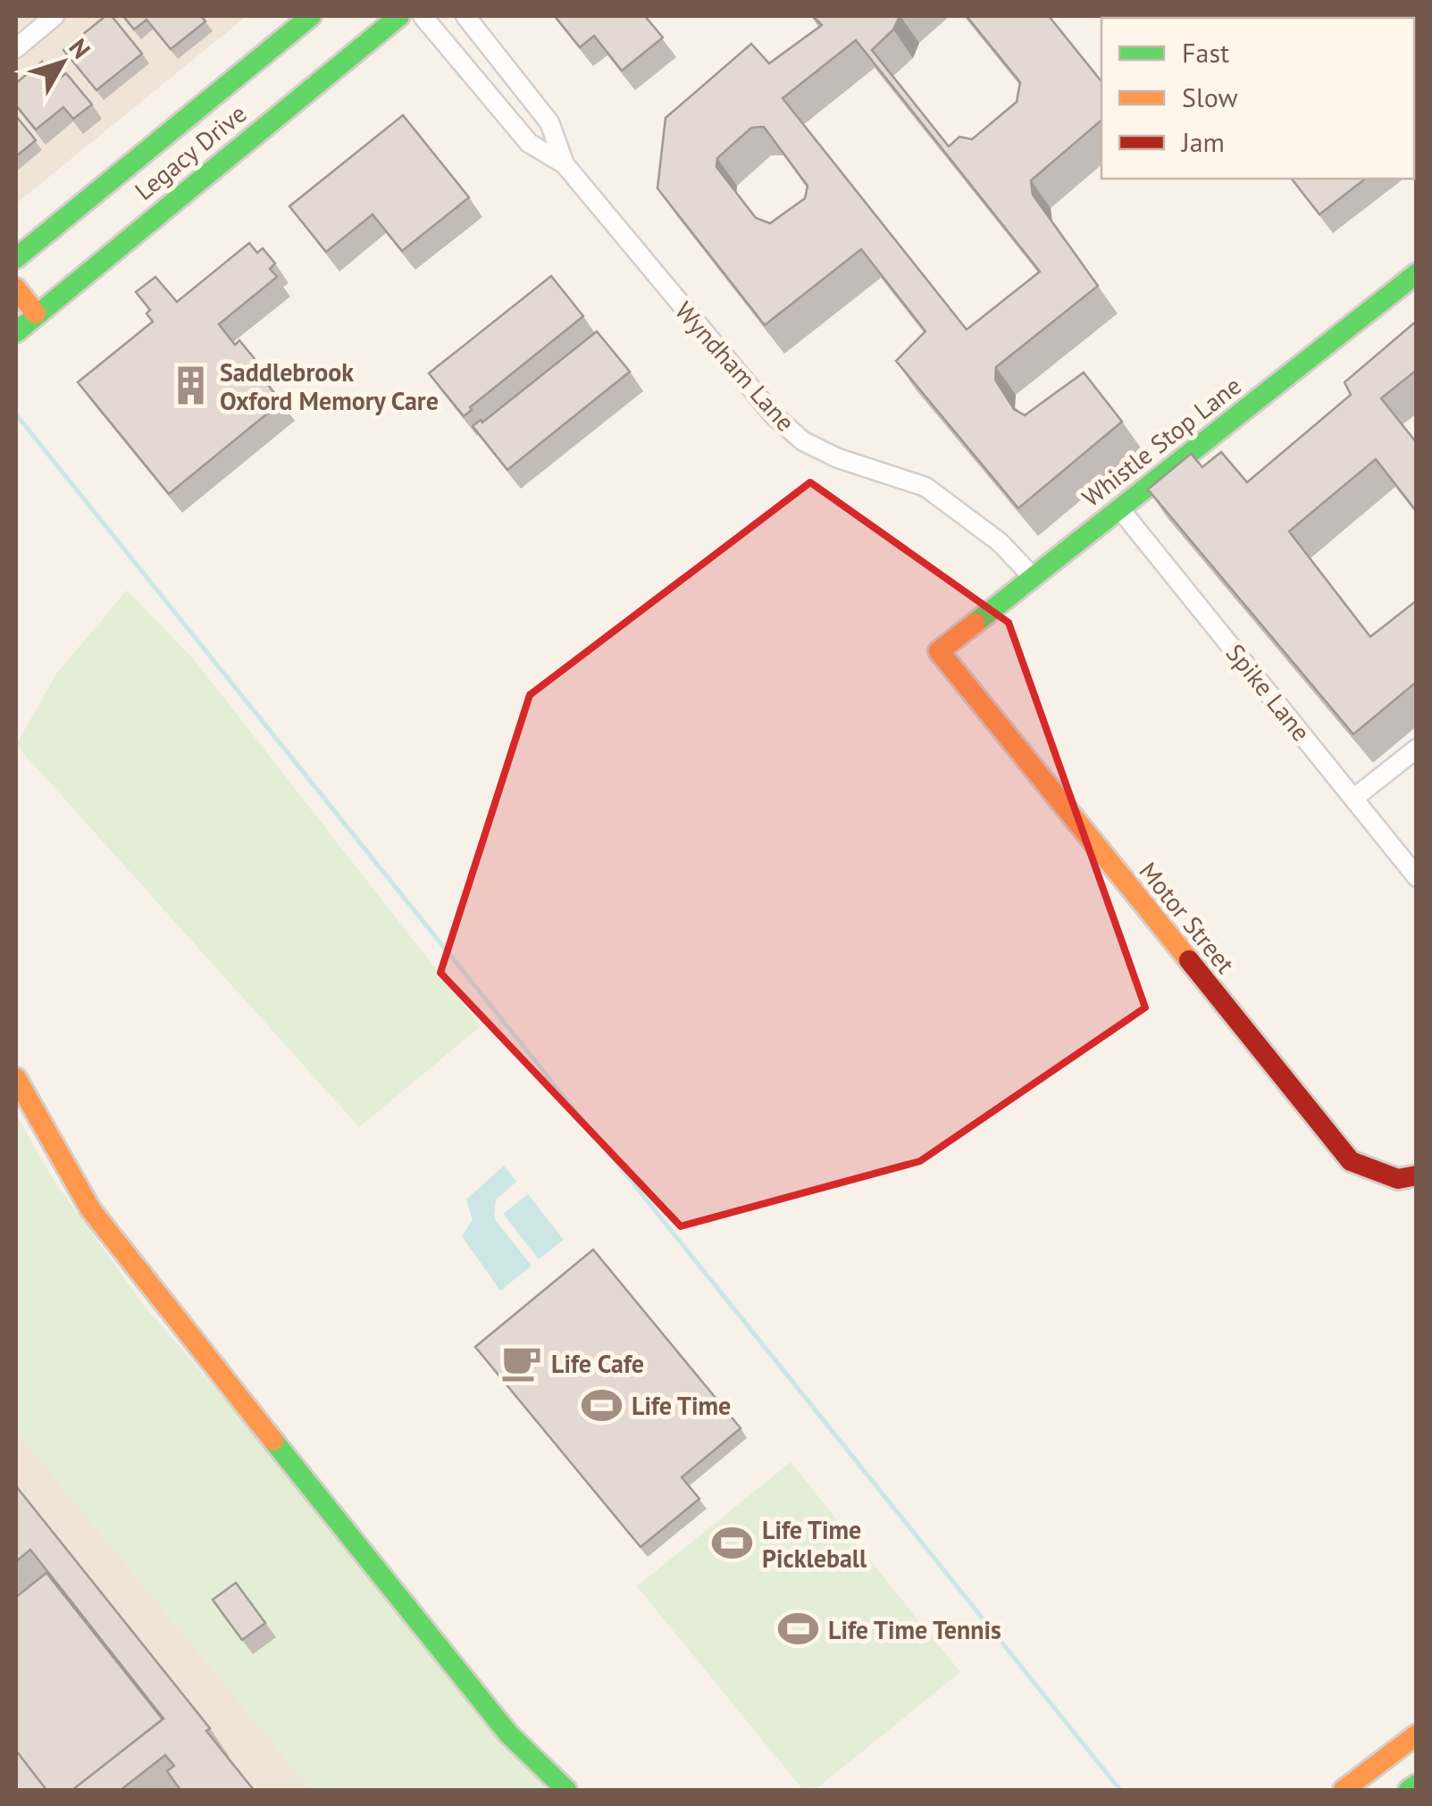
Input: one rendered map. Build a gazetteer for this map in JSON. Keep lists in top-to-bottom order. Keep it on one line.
{"streets":{"main road":["Legacy Drive","Whistle Stop Lane","Motor Street"],"street":["Wyndham Lane","Spike Lane"]},"crossings":[["Wyndham Lane","Whistle Stop Lane"],["Whistle Stop Lane","Spike Lane"],["Whistle Stop Lane","Motor Street"]],"places":{"building":["Saddlebrook Oxford Memory Care"],"cafe":["Life Cafe"],"sports":["Life Time","Life Time Pickleball","Life Time Tennis"]},"legend":["Fast","Slow","Jam"],"north":"top right"}
